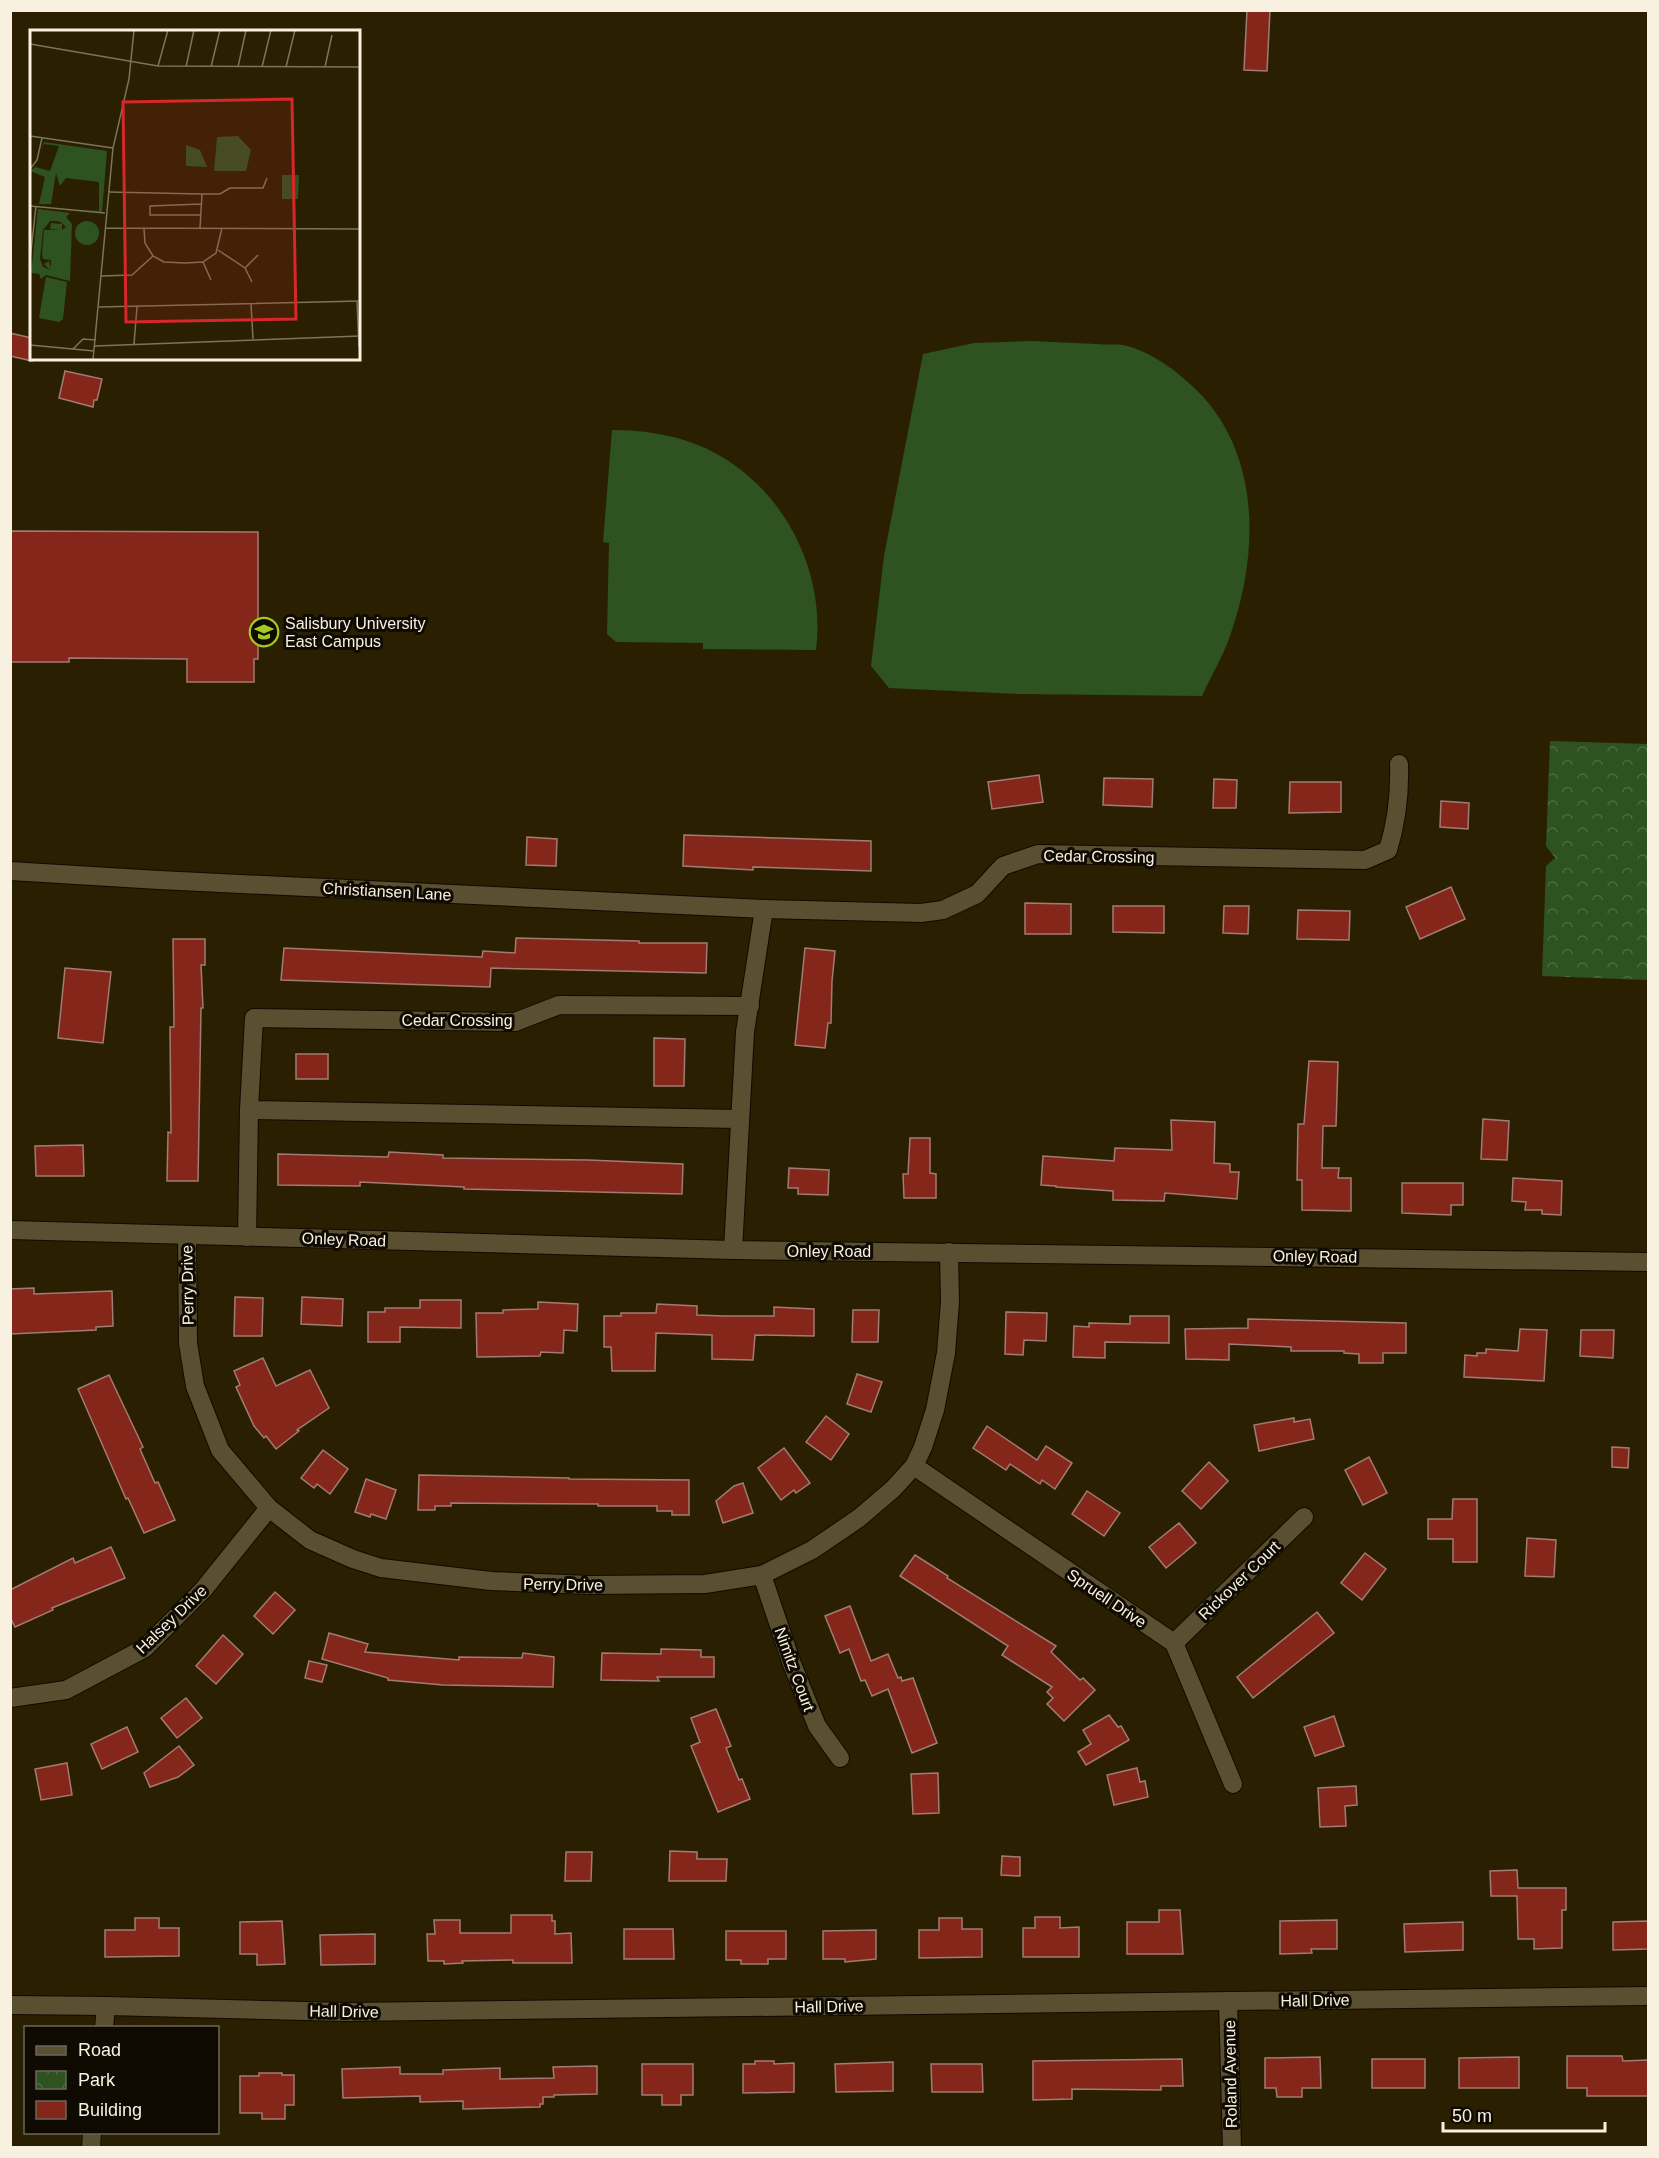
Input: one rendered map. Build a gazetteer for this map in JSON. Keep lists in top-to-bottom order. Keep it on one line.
{"streets":{"street":["Cedar Crossing","Christiansen Lane","Onley Road","Perry Drive","Rickover Court","Spruell Drive","Halsey Drive","Nimitz Court","Hall Drive","Roland Avenue"]},"crossings":[["Cedar Crossing","Christiansen Lane"],["Cedar Crossing","Onley Road"],["Onley Road","Perry Drive"],["Perry Drive","Spruell Drive"],["Perry Drive","Halsey Drive"],["Perry Drive","Nimitz Court"],["Rickover Court","Spruell Drive"],["Hall Drive","Roland Avenue"]],"places":{"school or university":["Salisbury University East Campus"]},"legend":["Road","Park","Building"],"scale_bar":"50 m"}
